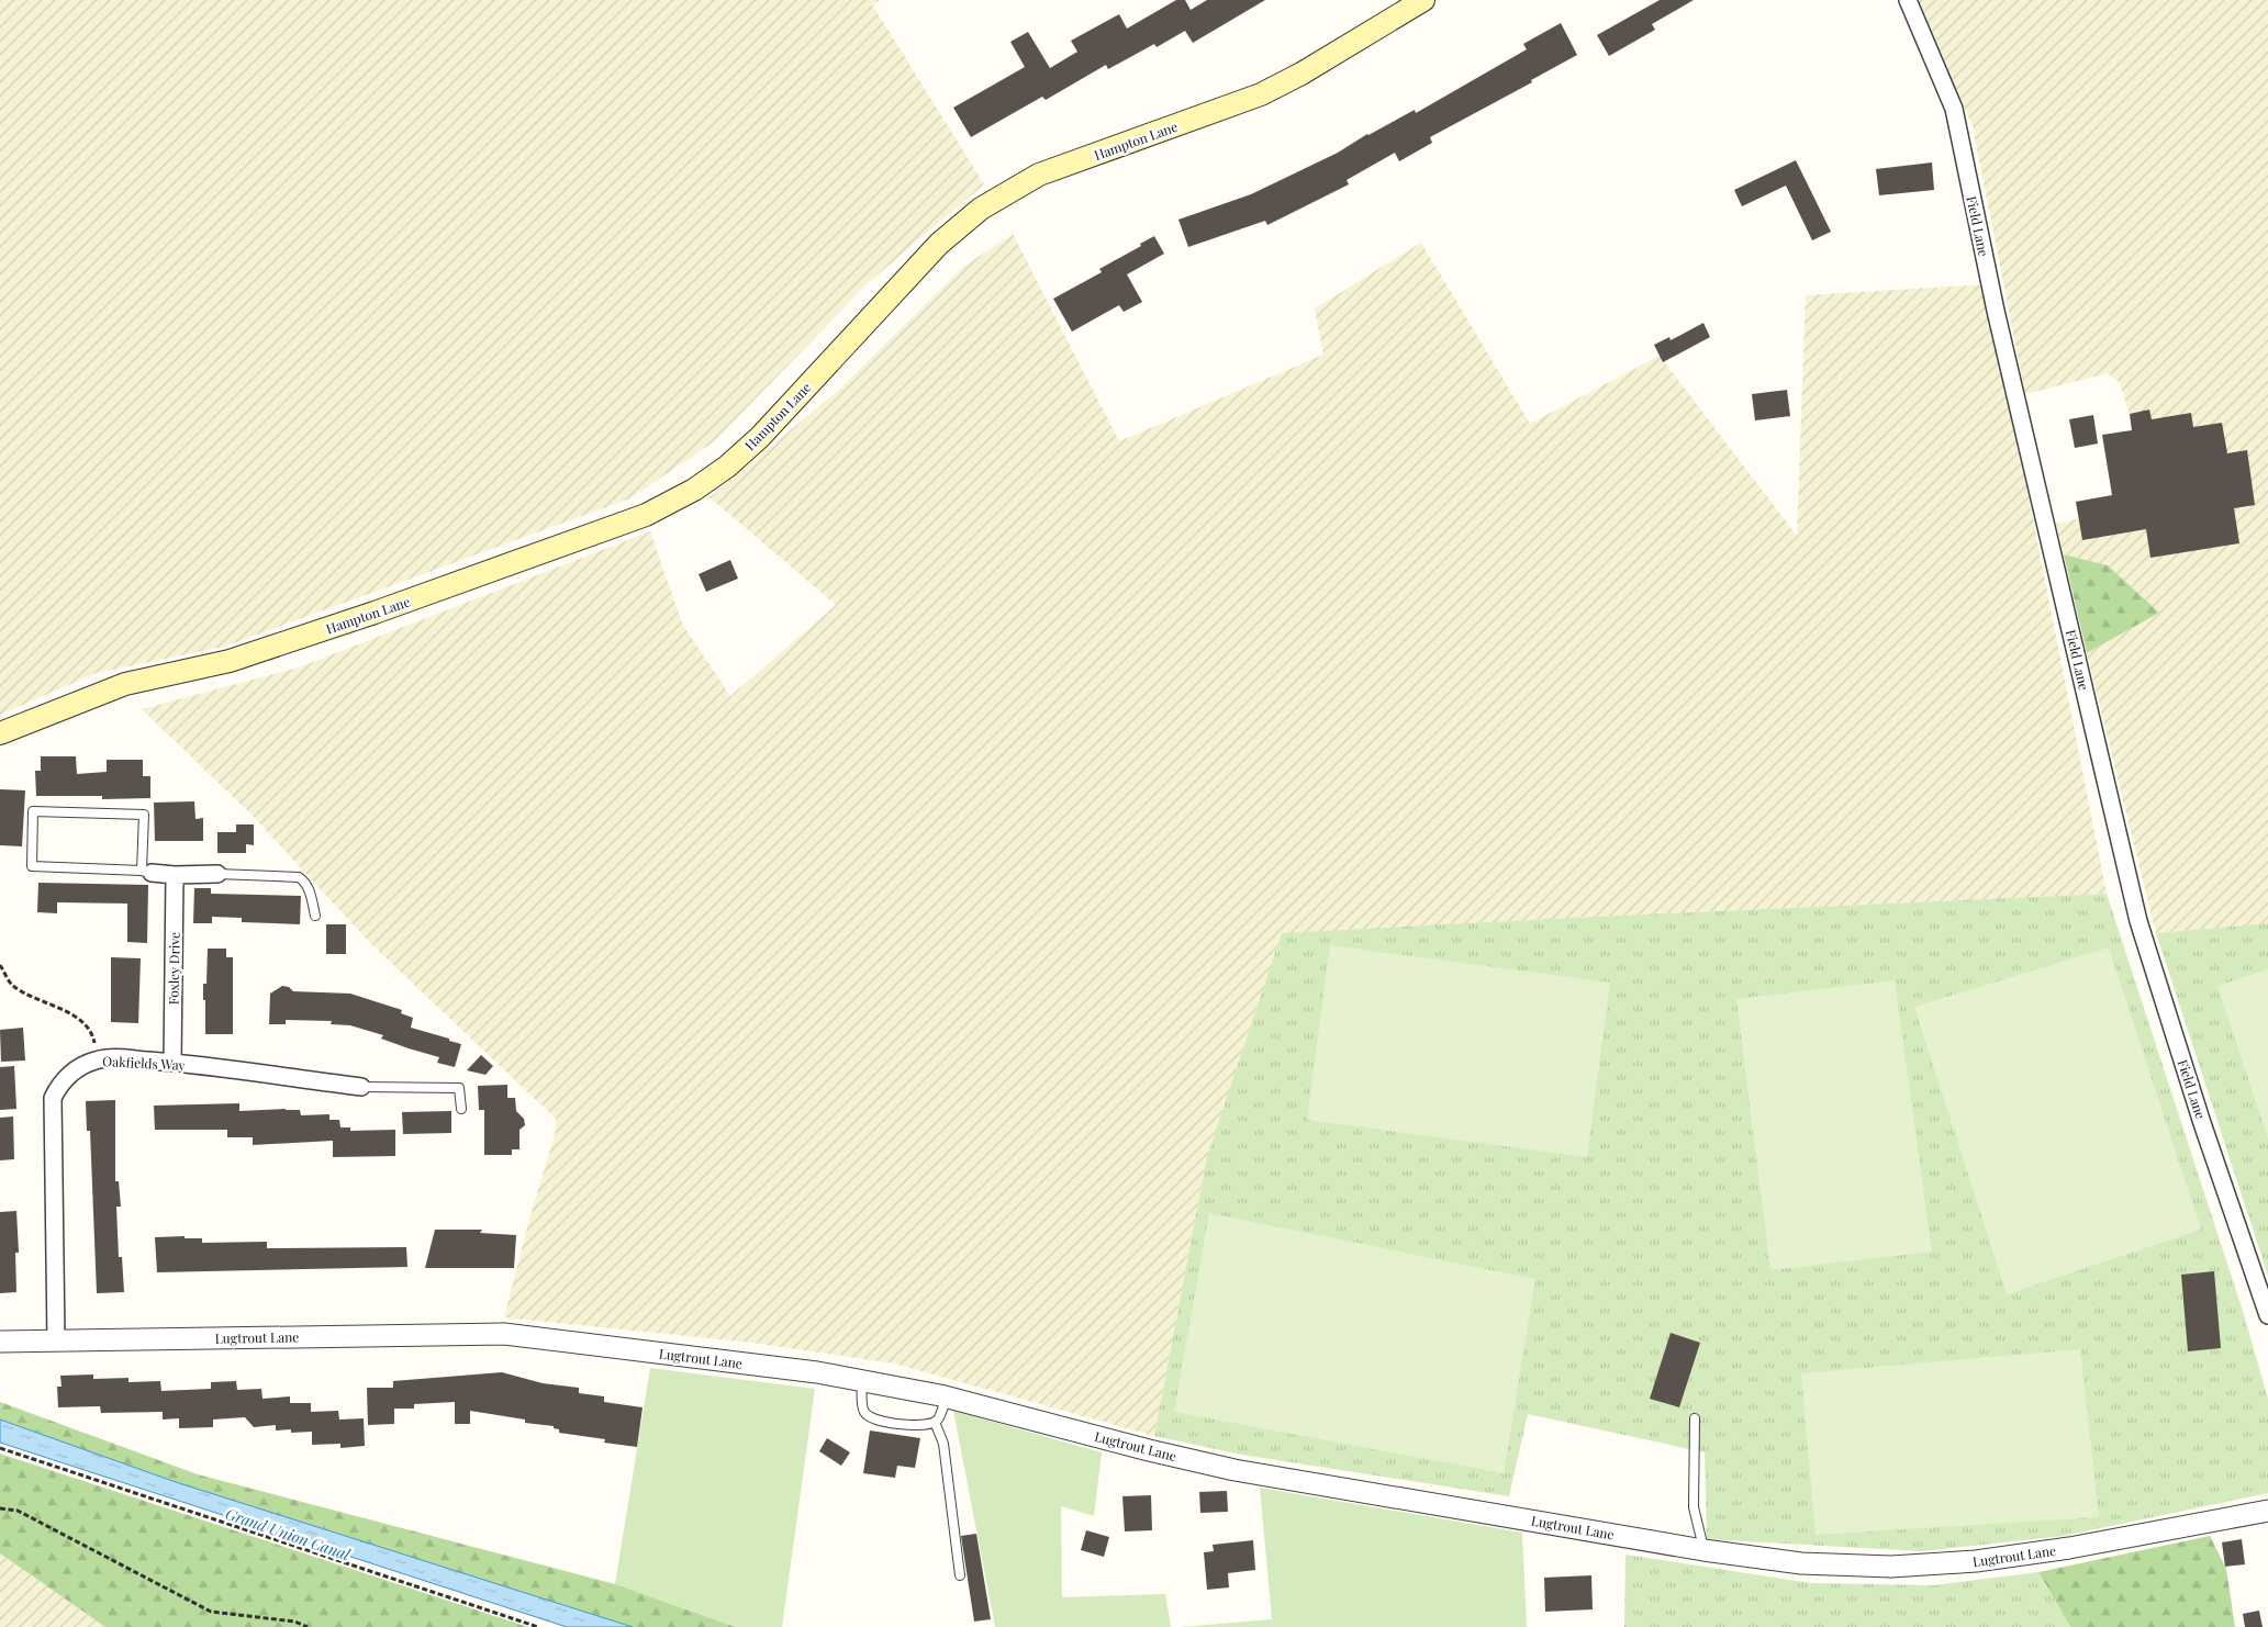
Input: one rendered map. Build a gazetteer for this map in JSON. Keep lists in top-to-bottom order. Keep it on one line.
{"streets":{"main road":["Hampton Lane"],"street":["Field Lane","Foxley Drive","Oakfields Way","Lugtrout Lane"]},"crossings":[["Foxley Drive","Oakfields Way"],["Oakfields Way","Lugtrout Lane"]],"water":["Grand Union Canal"]}
